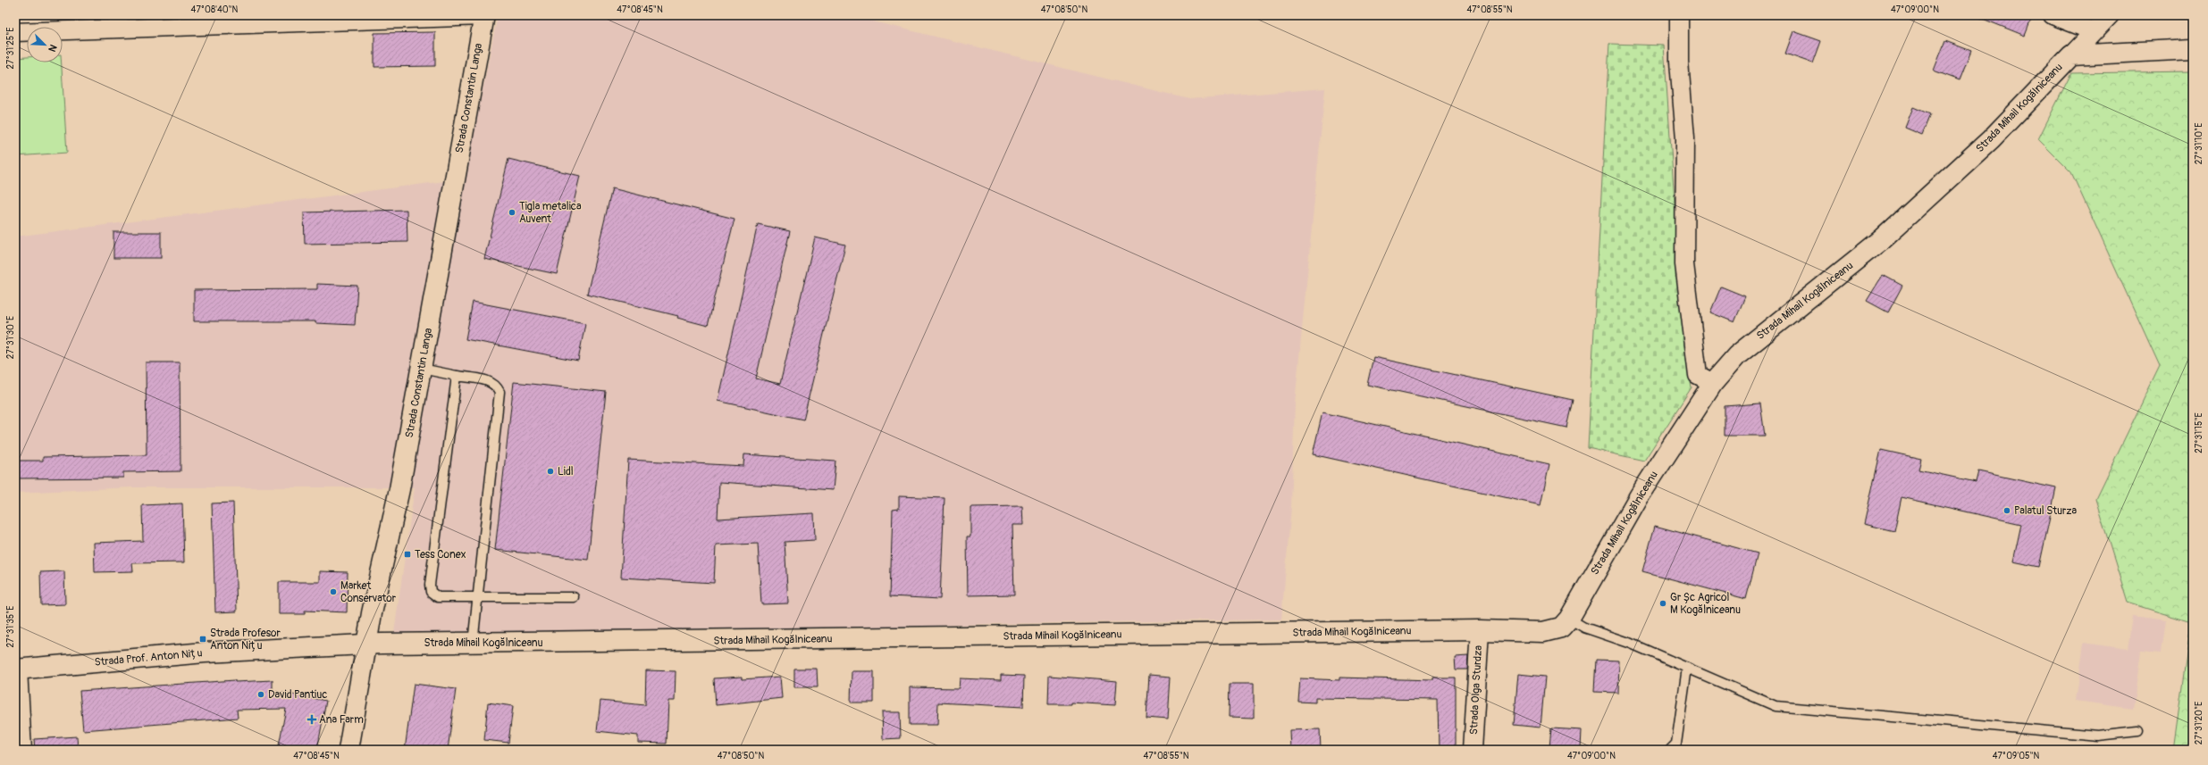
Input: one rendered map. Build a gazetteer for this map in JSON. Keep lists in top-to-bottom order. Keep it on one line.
{"streets":{"street":["Strada Constantin Langa","Strada Mihail Kogălniceanu","Strada Prof. Anton Nițu","Strada Olga Sturdza"]},"crossings":[["Strada Constantin Langa","Strada Mihail Kogălniceanu"],["Strada Constantin Langa","Strada Prof. Anton Nițu"],["Strada Mihail Kogălniceanu","Strada Prof. Anton Nițu"],["Strada Mihail Kogălniceanu","Strada Olga Sturdza"]],"places":{"other":["Tigla metalica Auvent","Lidl","Palatul Sturza","Market Conservator","Gr Șc Agricol M Kogălniceanu","David Pantiuc"],"transit":["Tess Conex","Strada Profesor Anton Nițu"],"health":["Ana Farm"]},"north":"bottom right","coordinates":["47°08'40\"N","47°08'45\"N","47°08'50\"N","47°08'55\"N","47°09'00\"N","27°31'25\"E","27°31'10\"E","27°31'30\"E","27°31'15\"E","27°31'35\"E","27°31'20\"E","47°09'05\"N"]}
